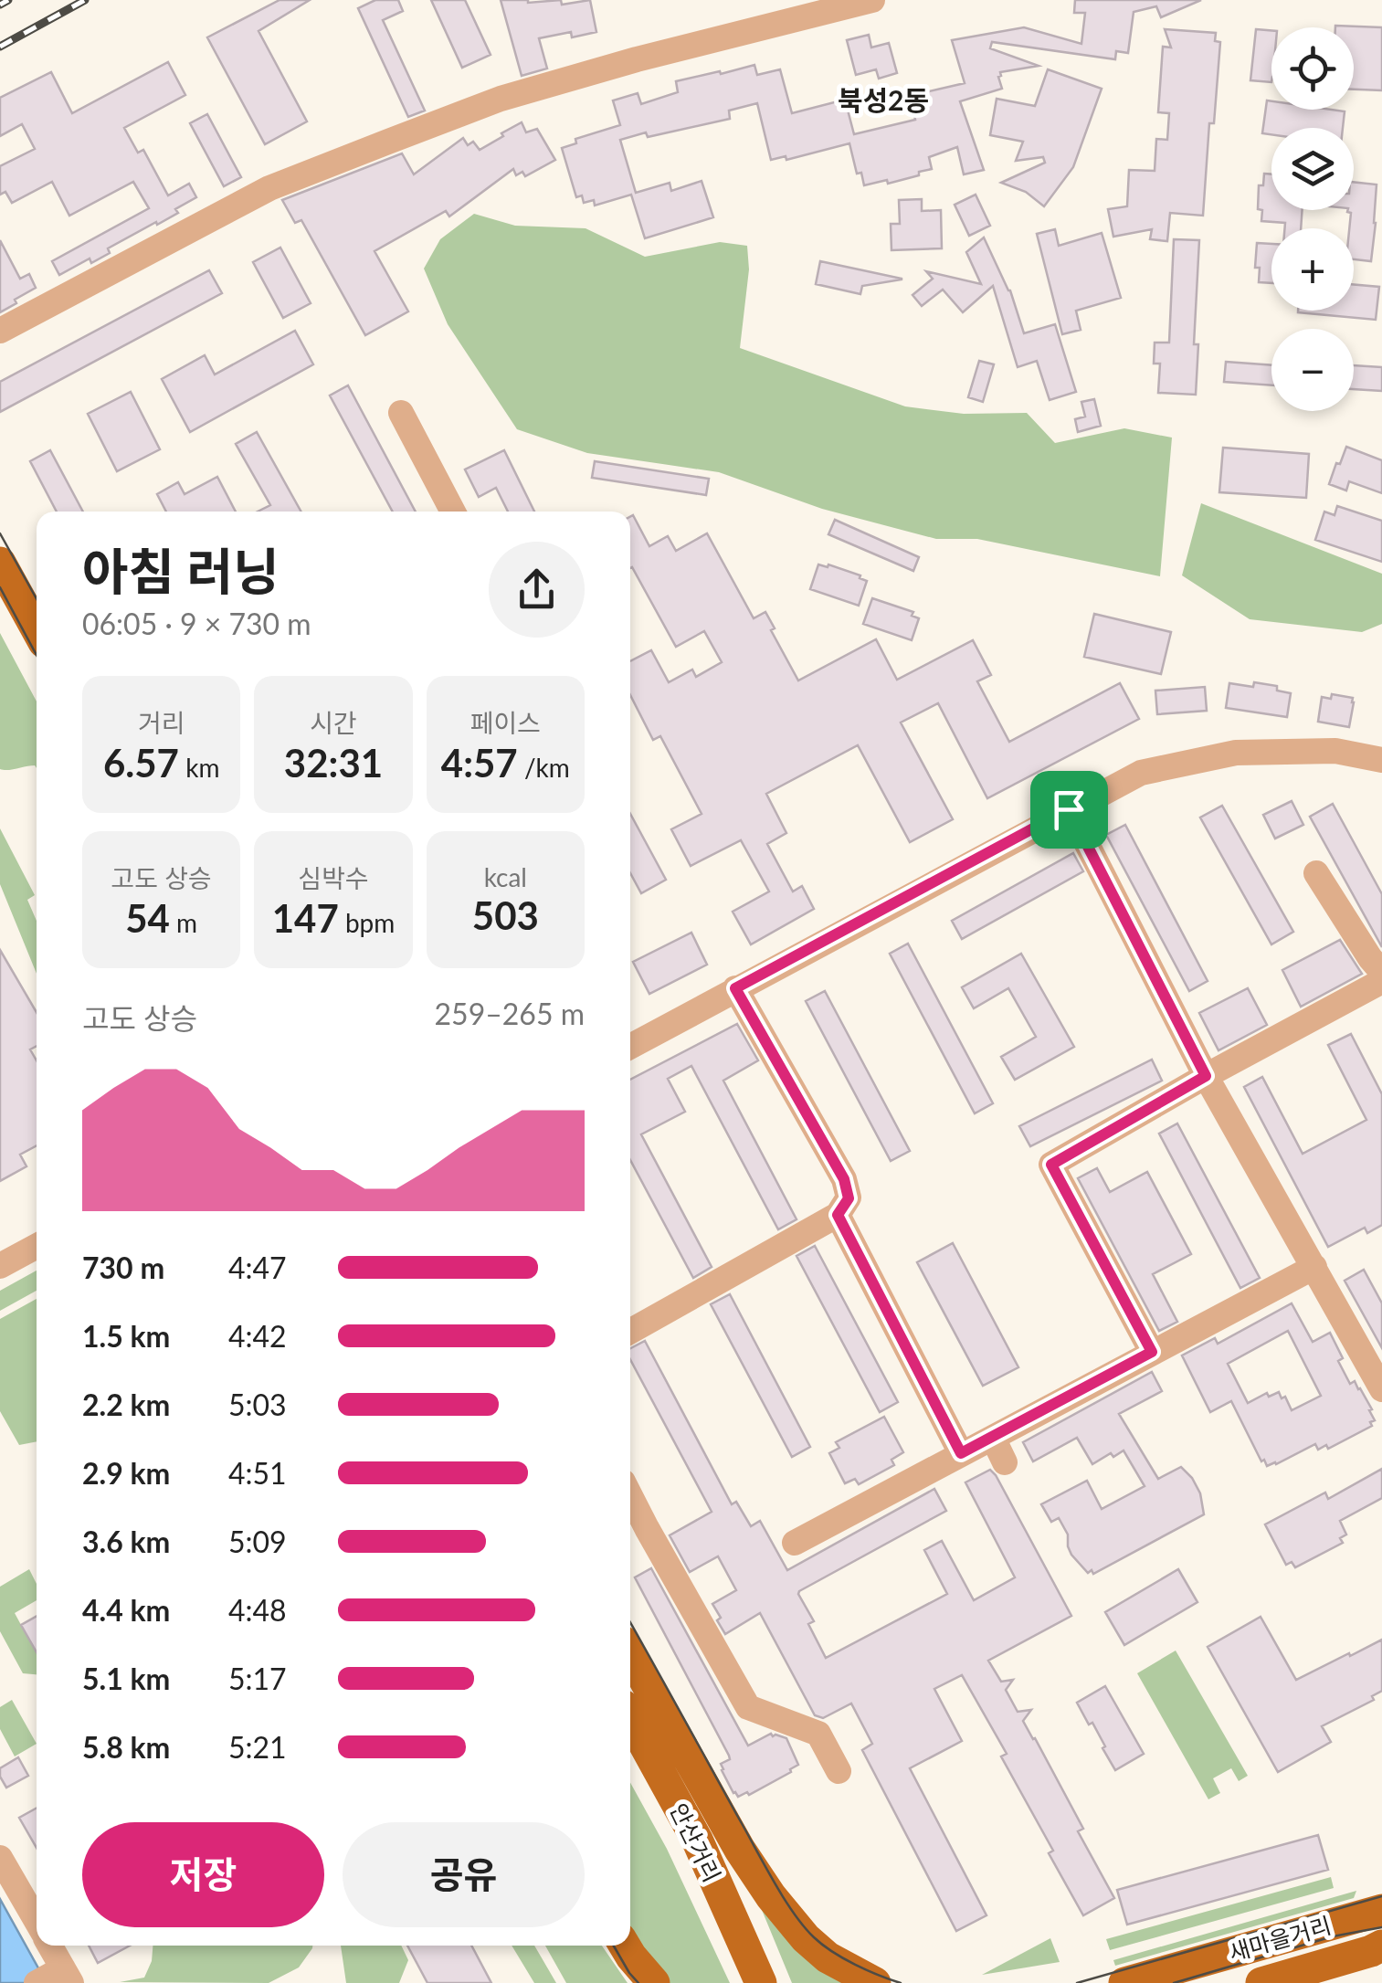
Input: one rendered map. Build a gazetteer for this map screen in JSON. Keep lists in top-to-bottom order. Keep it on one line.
{"streets":{"main road":["안산거리","새마을거리"]},"districts":["북성2동"],"page":{"map_buttons":["+","−"],"heading":["아침 러닝","06:05 · 9 × 730 m"],"stats":[["거리","6.57 km"],["시간","32:31"],["페이스","4:57 /km"],["고도 상승","54 m"],["심박수","147 bpm"],["kcal","503"]],"chart":["고도 상승","259–265 m"],"list":[{"name":"730 m","note":"4:47"},{"name":"1.5 km","note":"4:42"},{"name":"2.2 km","note":"5:03"},{"name":"2.9 km","note":"4:51"},{"name":"3.6 km","note":"5:09"},{"name":"4.4 km","note":"4:48"},{"name":"5.1 km","note":"5:17"},{"name":"5.8 km","note":"5:21"}],"buttons":["저장","공유"]}}
